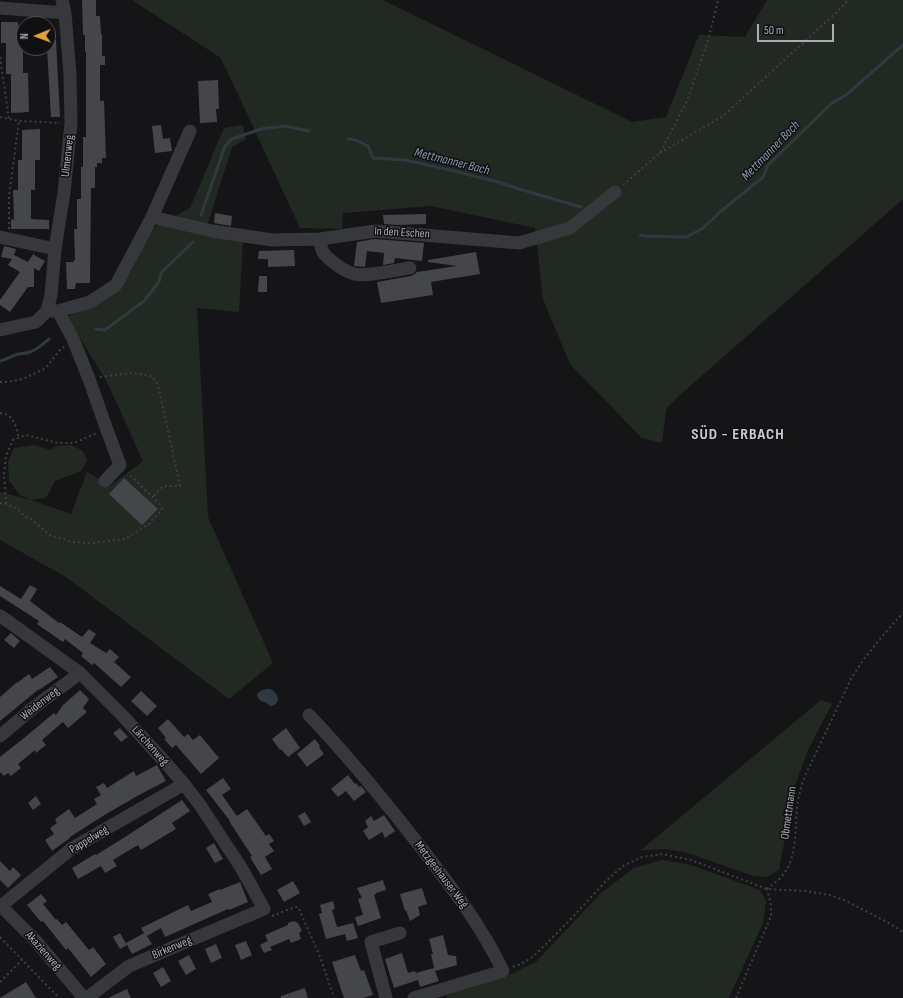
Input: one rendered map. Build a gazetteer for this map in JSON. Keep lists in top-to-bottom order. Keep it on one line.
{"streets":{"street":["Ulmenweg","In den Eschen","Weidenweg","Lärchenweg","Pappelweg","Metzgeshauser Weg","Birkenweg","Akazienweg"],"path":["Obmettmann"]},"crossings":[["Weidenweg","Lärchenweg"],["Lärchenweg","Pappelweg"],["Lärchenweg","Birkenweg"],["Pappelweg","Akazienweg"],["Birkenweg","Akazienweg"]],"districts":["SÜD - ERBACH"],"water":["Mettmanner Bach"],"scale_bar":"50 m","north":"left"}
